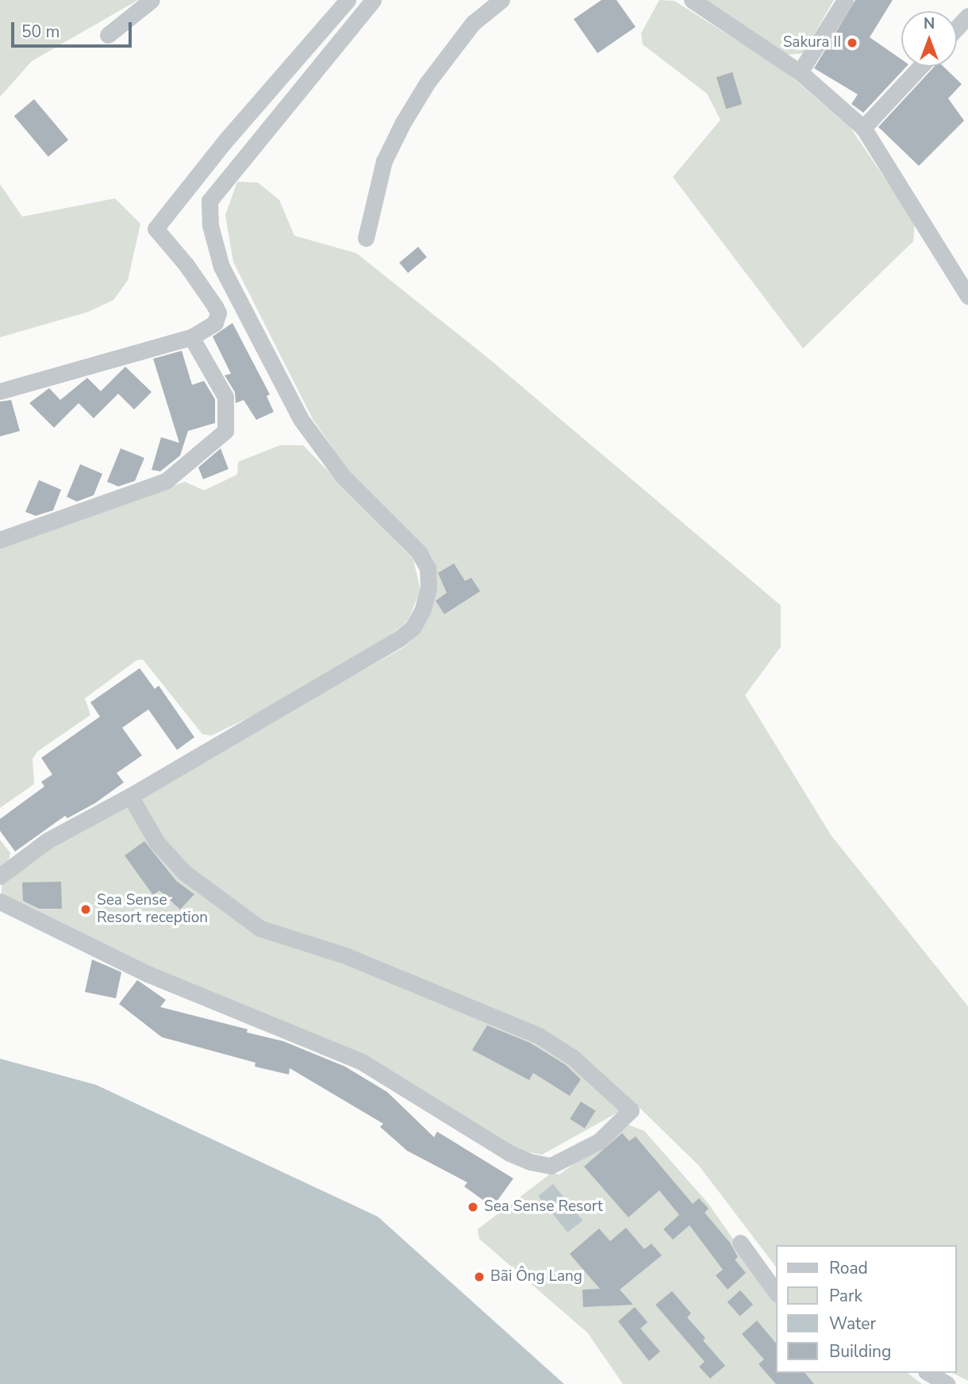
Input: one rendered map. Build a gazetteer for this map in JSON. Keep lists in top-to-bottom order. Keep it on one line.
{"places":["Sakura II","Sea Sense Resort reception","Sea Sense Resort","Bãi Ông Lang"],"legend":["Road","Park","Water","Building"],"scale_bar":"50 m","north":"top"}
